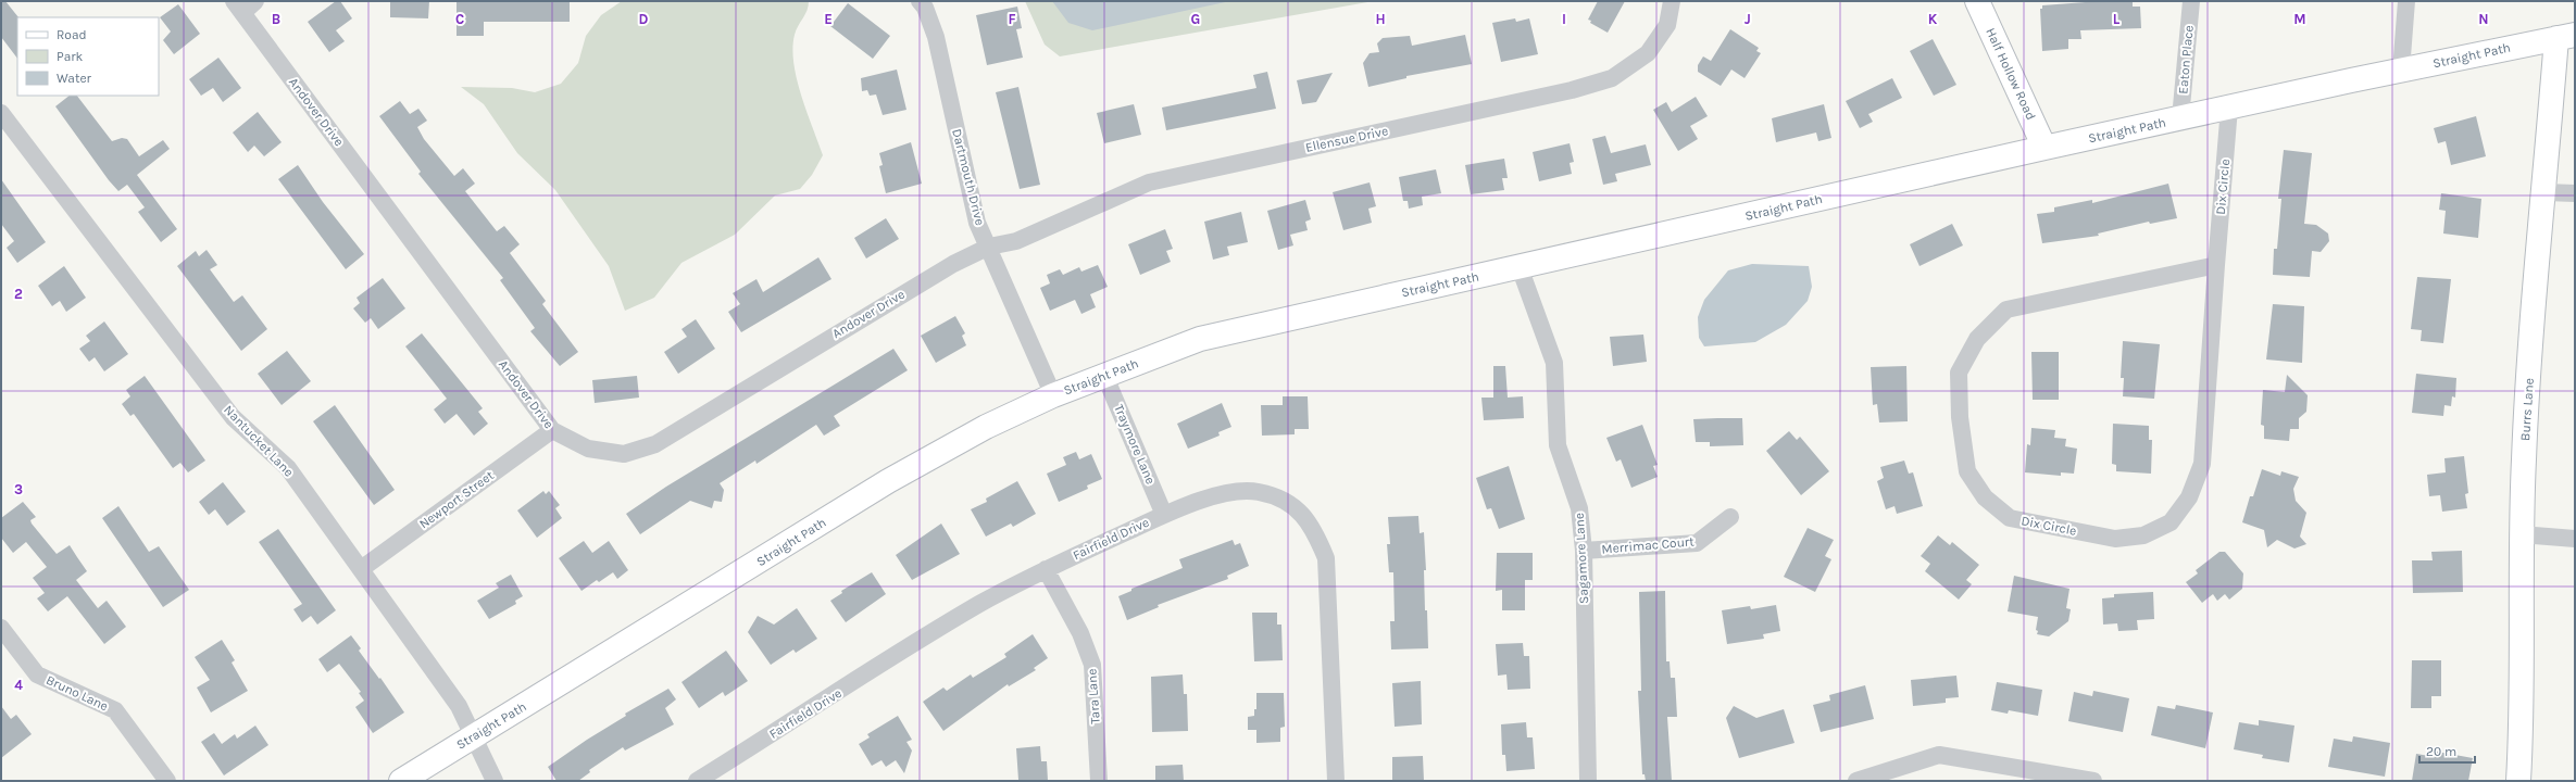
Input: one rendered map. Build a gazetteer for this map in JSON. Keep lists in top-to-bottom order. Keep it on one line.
{"streets":{"main road":["Straight Path","Half Hollow Road","Burrs Lane"],"street":["Eaton Place","Andover Drive","Ellensue Drive","Dartmouth Drive","Dix Circle","Nantucket Lane","Traymore Lane","Newport Street","Fairfield Drive","Merrimac Court","Sagamore Lane","Bruno Lane","Tara Lane"]},"crossings":[["Straight Path","Eaton Place"],["Straight Path","Half Hollow Road"],["Straight Path","Dartmouth Drive"],["Straight Path","Dix Circle"],["Straight Path","Burrs Lane"],["Straight Path","Nantucket Lane"],["Straight Path","Traymore Lane"],["Straight Path","Sagamore Lane"],["Andover Drive","Ellensue Drive"],["Andover Drive","Dartmouth Drive"],["Andover Drive","Newport Street"],["Ellensue Drive","Dartmouth Drive"],["Nantucket Lane","Newport Street"],["Traymore Lane","Fairfield Drive"],["Fairfield Drive","Tara Lane"],["Merrimac Court","Sagamore Lane"]],"legend":["Road","Park","Water"],"scale_bar":"20 m","grid":{"columns":["B","C","D","E","F","G","H","I","J","K","L","M","N"],"rows":["2","3","4"]}}
